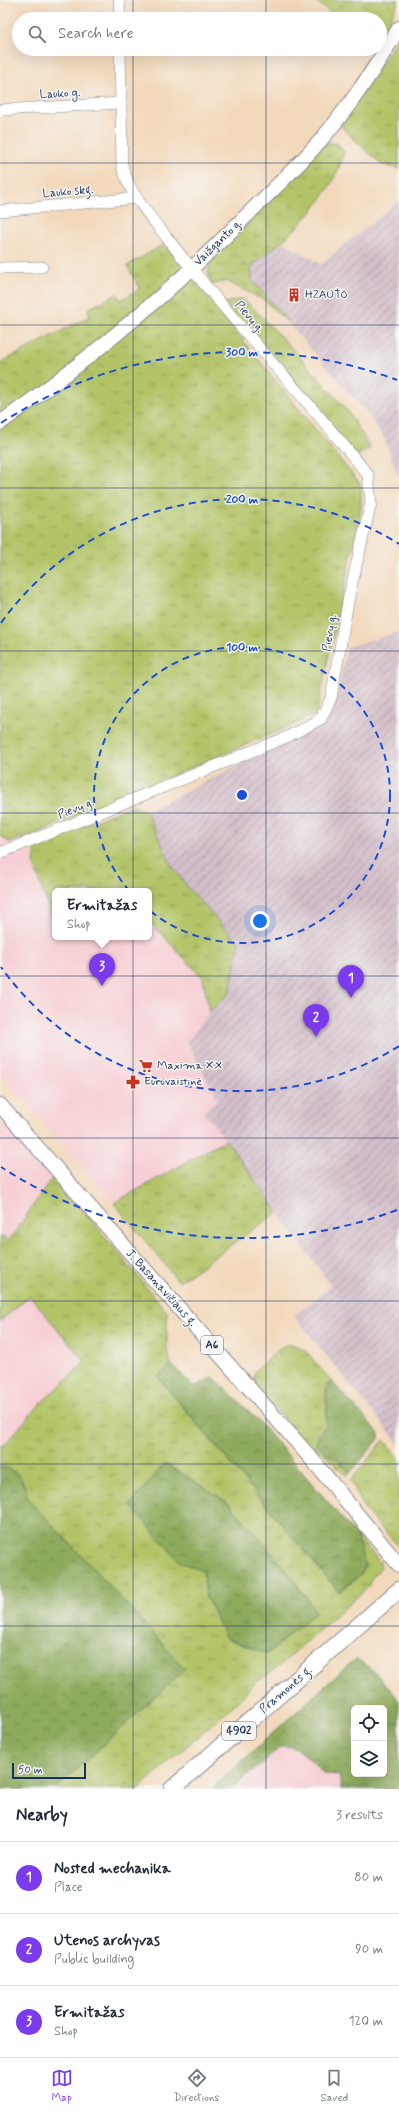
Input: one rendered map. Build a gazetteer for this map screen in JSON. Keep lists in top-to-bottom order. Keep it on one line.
{"streets":{"highway":["Pramonės g.","4902"],"main road":["Vaižganto g.","J. Basanavičiaus g.","A6"],"street":["Lauko g.","Lauko skg.","Pievų g."]},"crossings":[["Lauko g.","Pievų g."],["Lauko skg.","Pievų g."],["Vaižganto g.","Pievų g."]],"places":{"building":["H2AUTO"],"supermarket":["Maxima XX"],"pharmacy":["Eurovaistinė"]},"scale_bar":"50 m","page":{"search":"Search here","popup":["Ermitažas","Shop"],"pins":["3","1","2"],"scale":"50 m","heading":["Nearby","3 results"],"list":[{"mark":"1","name":"Nosted mechanika","note":"Place","value":"80 m"},{"mark":"2","name":"Utenos archyvas","note":"Public building","value":"90 m"},{"mark":"3","name":"Ermitažas","note":"Shop","value":"120 m"}],"nav":["Map","Directions","Saved"]},"rings":["300 m","200 m","100 m"]}
